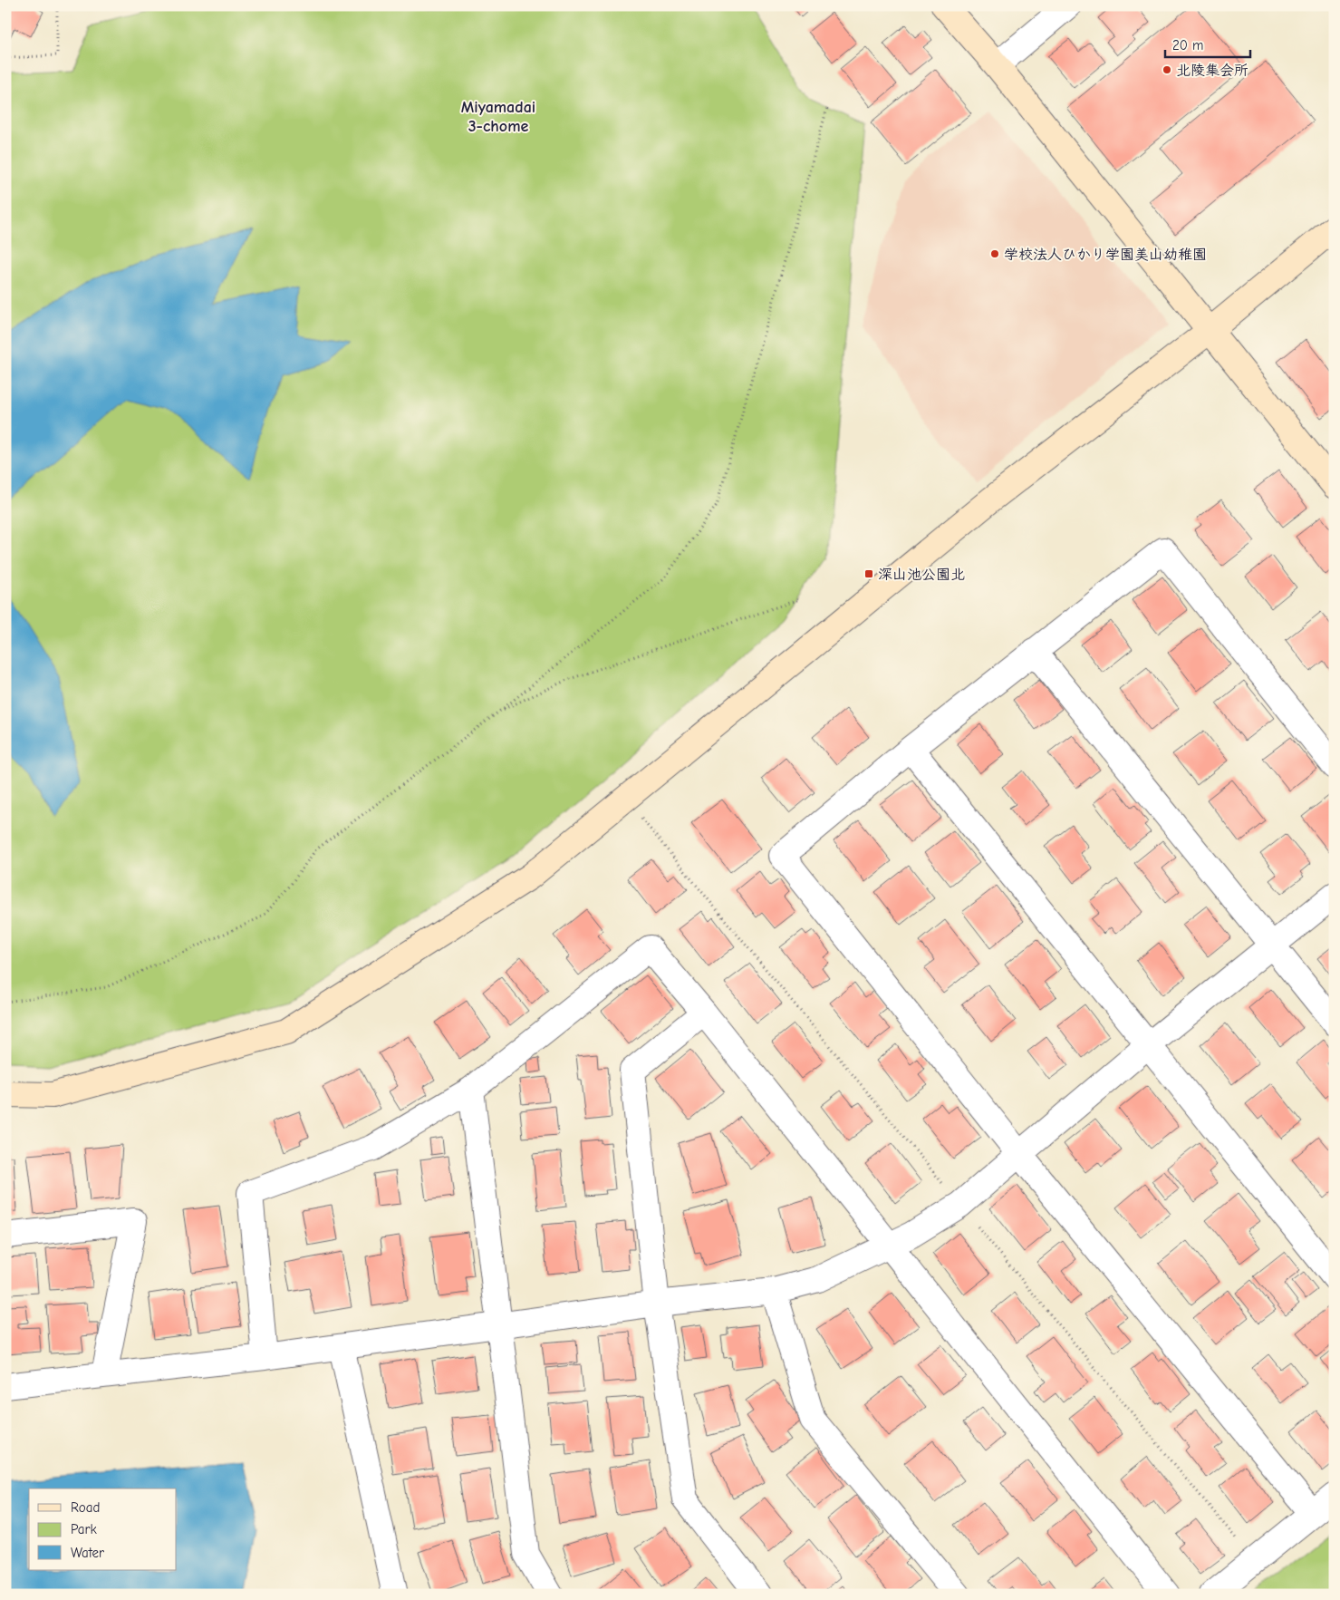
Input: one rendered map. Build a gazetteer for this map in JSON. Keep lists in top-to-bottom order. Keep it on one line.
{"districts":["Miyamadai 3-chome"],"places":{"other":["北陵集会所","学校法人ひかり学園美山幼稚園"],"transit":["深山池公園北"]},"legend":["Road","Park","Water"],"scale_bar":"20 m"}
